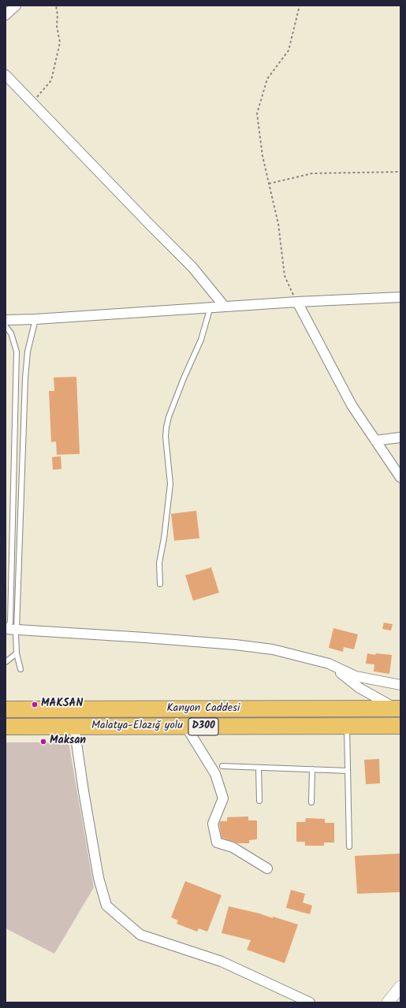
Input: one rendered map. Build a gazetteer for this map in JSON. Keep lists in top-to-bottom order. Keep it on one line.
{"streets":{"highway":["Kanyon Caddesi","Malatya-Elazığ yolu","D300"]},"places":["MAKSAN","Maksan"]}
